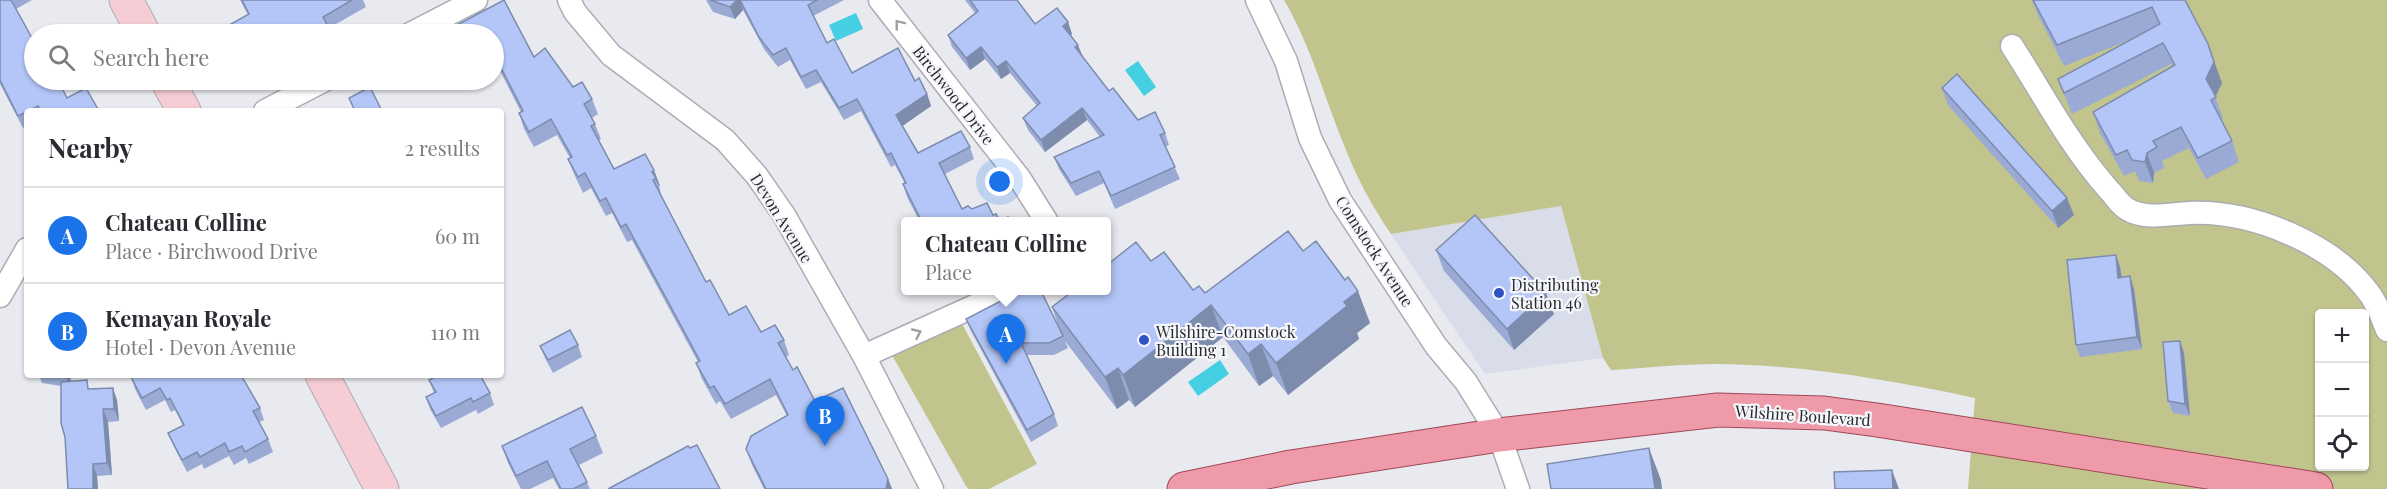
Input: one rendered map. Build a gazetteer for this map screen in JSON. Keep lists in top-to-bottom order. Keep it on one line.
{"streets":{"main road":["Wilshire Boulevard"],"street":["Birchwood Drive","Devon Avenue","Comstock Avenue"]},"crossings":[["Comstock Avenue","Wilshire Boulevard"]],"one_way":["Birchwood Drive"],"places":["Distributing Station 46","Wilshire-Comstock Building 1"],"page":{"search":"Search here","heading":["Nearby","2 results"],"list":[{"mark":"A","name":"Chateau Colline","note":"Place · Birchwood Drive","value":"60 m"},{"mark":"B","name":"Kemayan Royale","note":"Hotel · Devon Avenue","value":"110 m"}],"popup":["Chateau Colline","Place"],"map_buttons":["+","−"],"pins":["A","B"]}}
